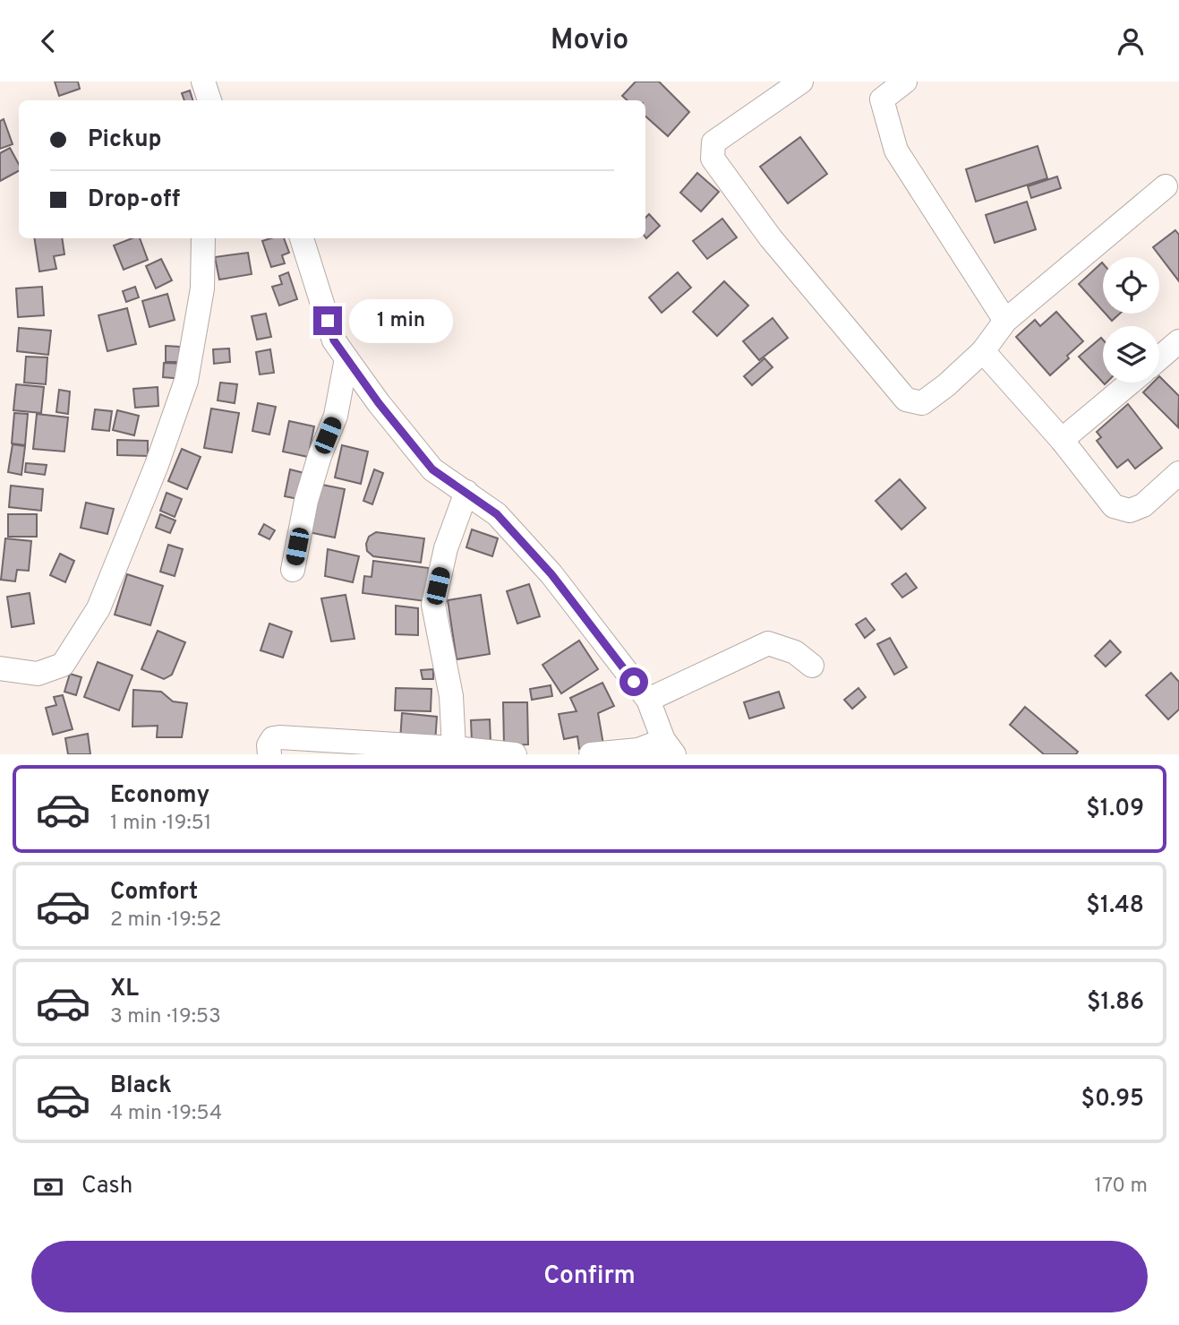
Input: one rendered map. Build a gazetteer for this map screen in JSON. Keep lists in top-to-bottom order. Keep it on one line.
{"page":{"header":"Movio","banner":["Pickup","Drop-off"],"bubble":"1 min","list":[{"name":"Economy","note":"1 min · 19:51","value":"$1.09"},{"name":"Comfort","note":"2 min · 19:52","value":"$1.48"},{"name":"XL","note":"3 min · 19:53","value":"$1.86"},{"name":"Black","note":"4 min · 19:54","value":"$0.95"}],"pay":["Cash","170 m"],"buttons":"Confirm"}}
